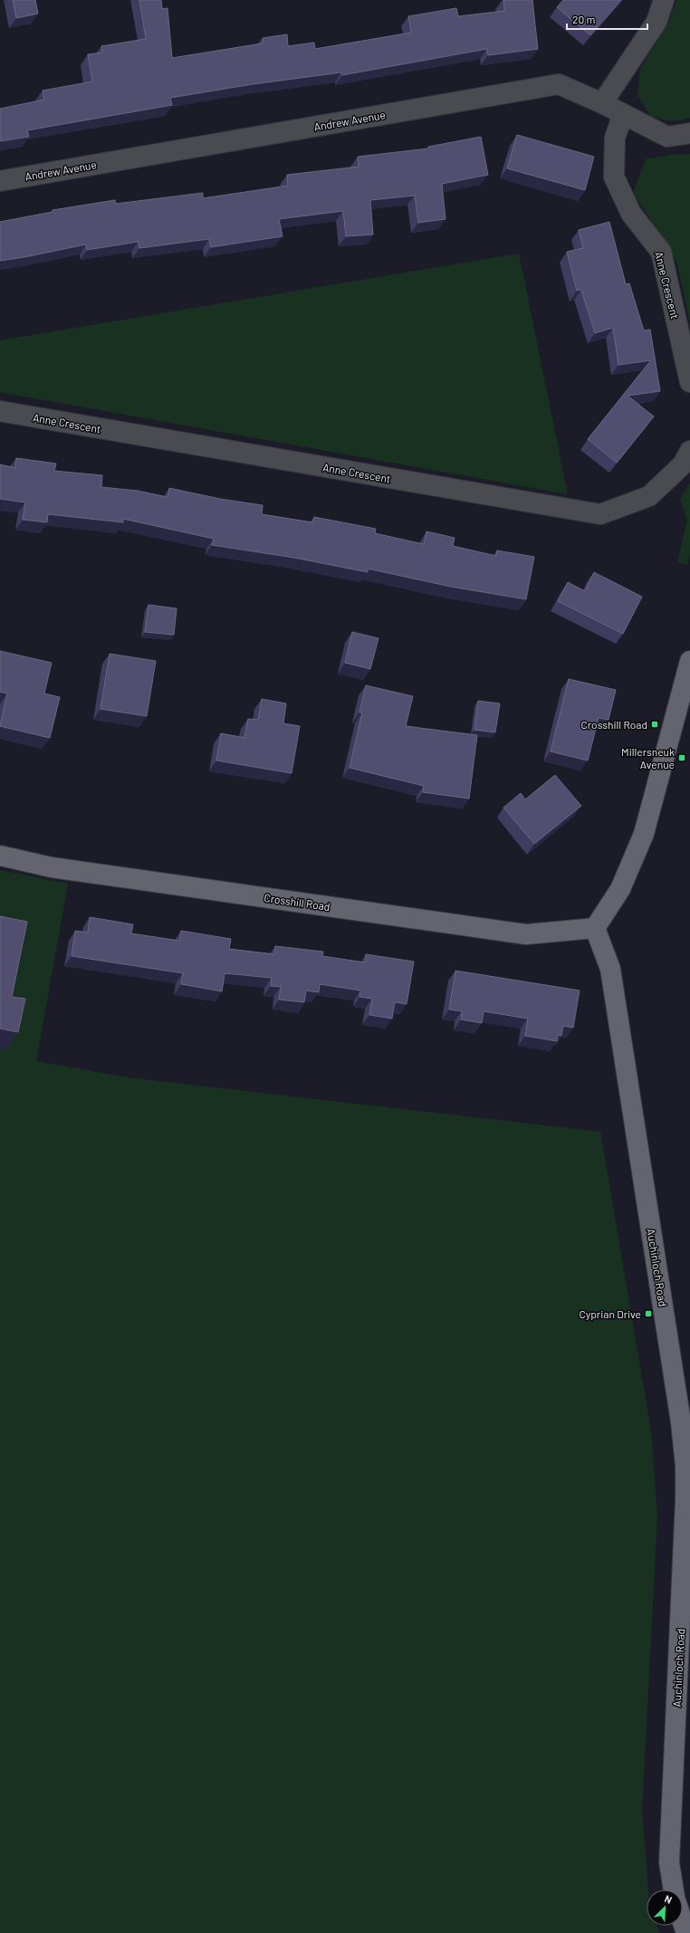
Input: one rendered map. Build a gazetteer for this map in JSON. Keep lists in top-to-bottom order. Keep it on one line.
{"streets":{"main road":["Crosshill Road","Auchinloch Road"],"street":["Andrew Avenue","Anne Crescent"]},"crossings":[["Andrew Avenue","Anne Crescent"],["Crosshill Road","Auchinloch Road"]],"places":{"transit":["Crosshill Road","Millersneuk Avenue","Cyprian Drive"]},"scale_bar":"20 m","north":"top right"}
